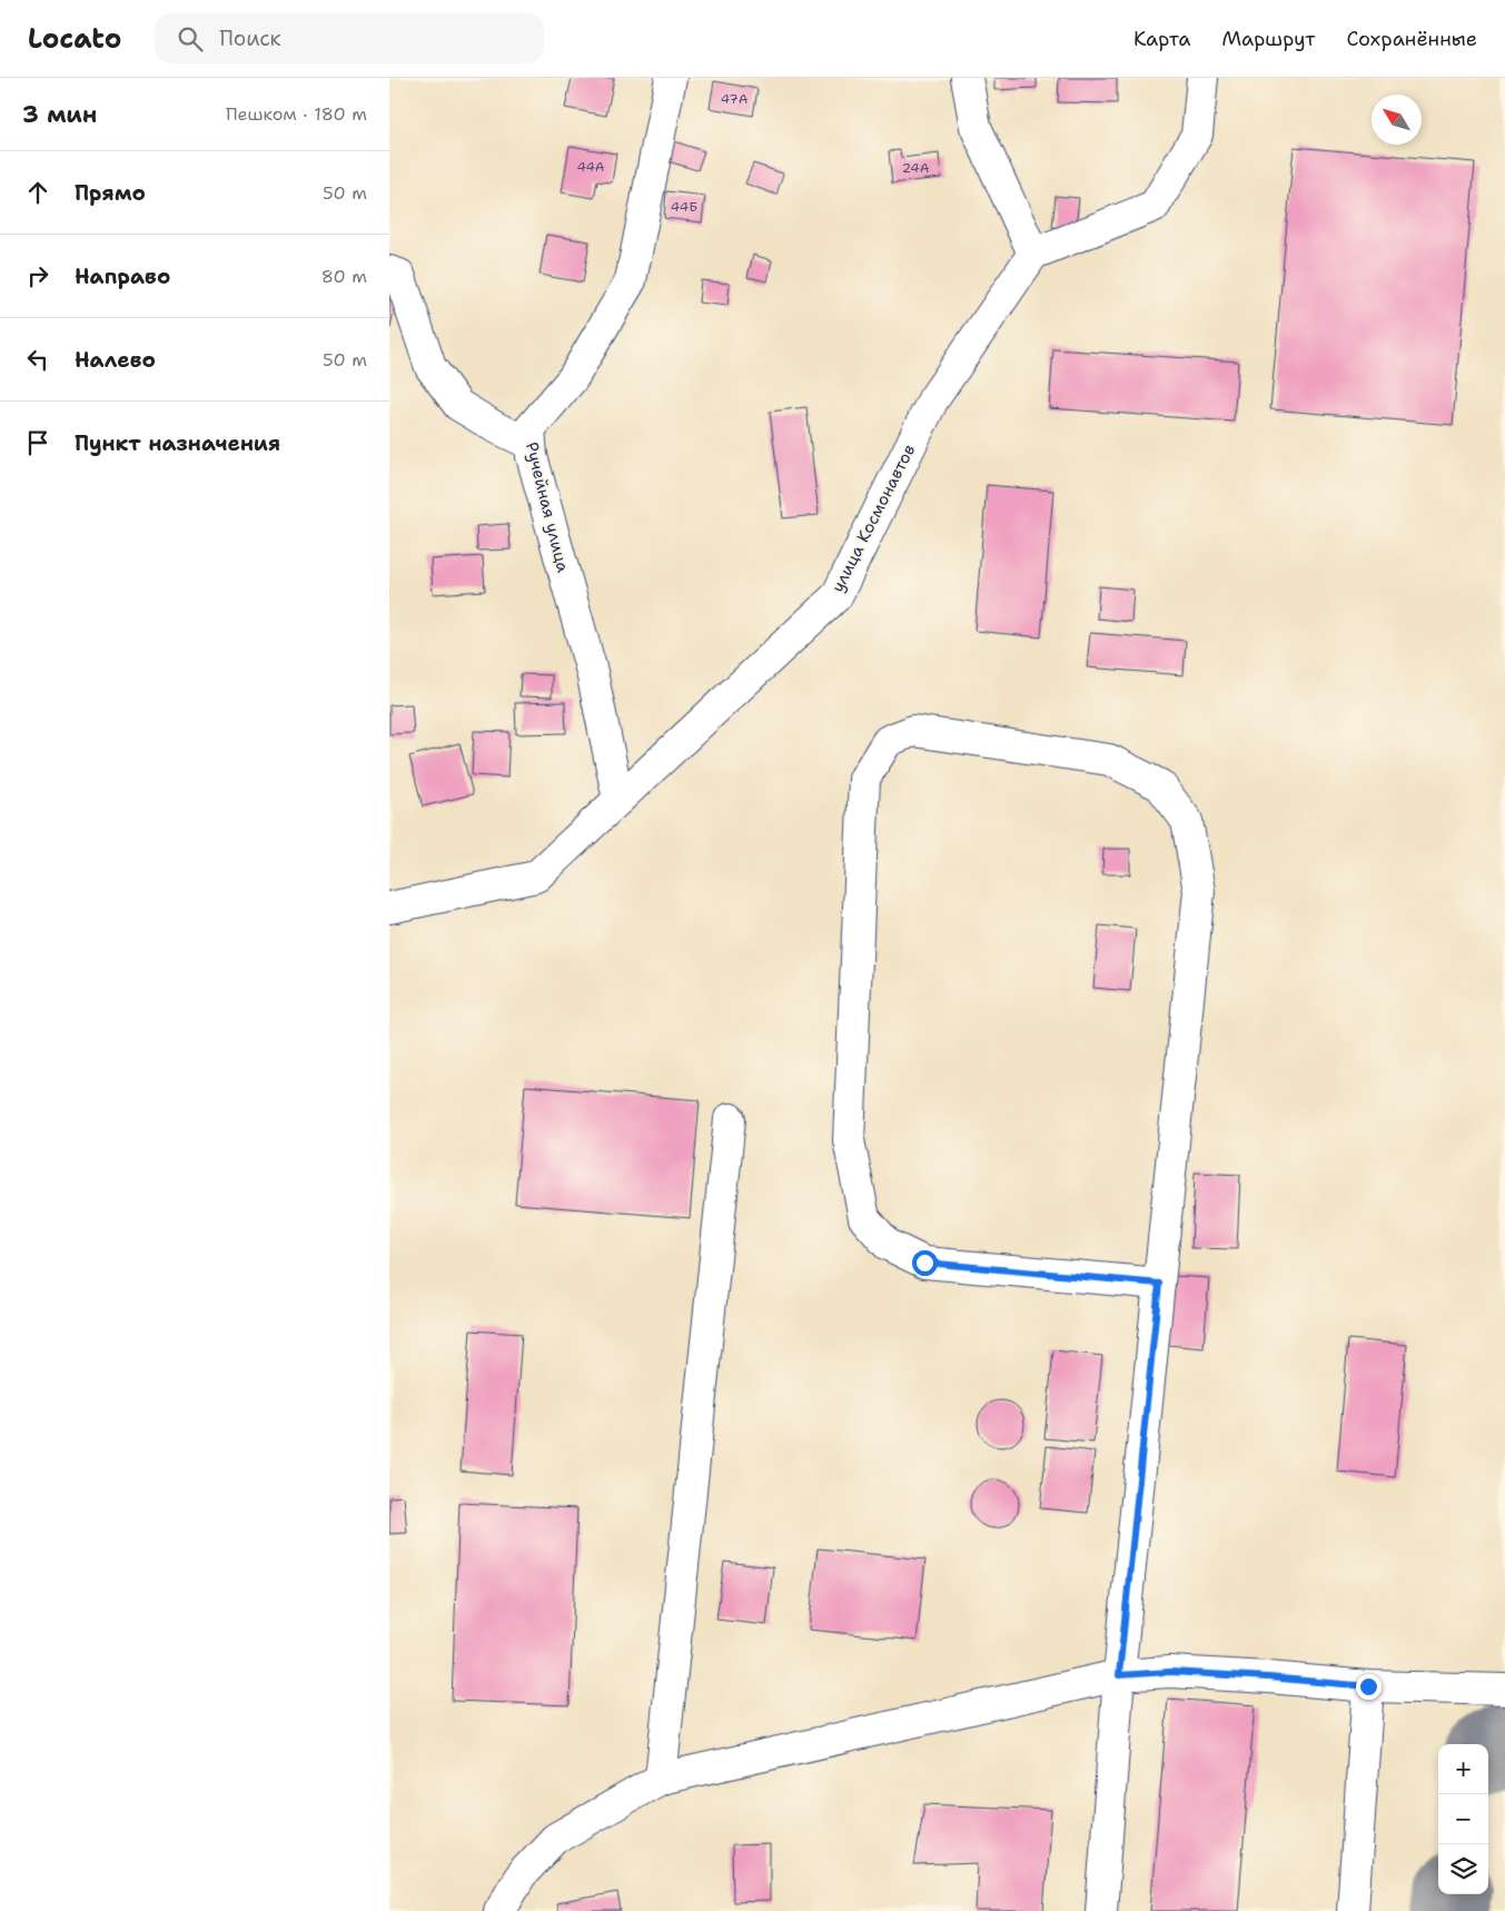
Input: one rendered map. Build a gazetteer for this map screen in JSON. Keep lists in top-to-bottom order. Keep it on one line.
{"streets":{"street":["Ручейная улица","улица Космонавтов"]},"crossings":[["Ручейная улица","улица Космонавтов"]],"house_numbers":["47А","44А","24А","44Б"],"north":"top left","page":{"header":"Locato","search":"Поиск","nav":["Карта","Маршрут","Сохранённые"],"heading":["3 мин","Пешком · 180 m"],"list":[["Прямо","50 m"],["Направо","80 m"],["Налево","50 m"],"Пункт назначения"],"map_buttons":["+","−"]}}
